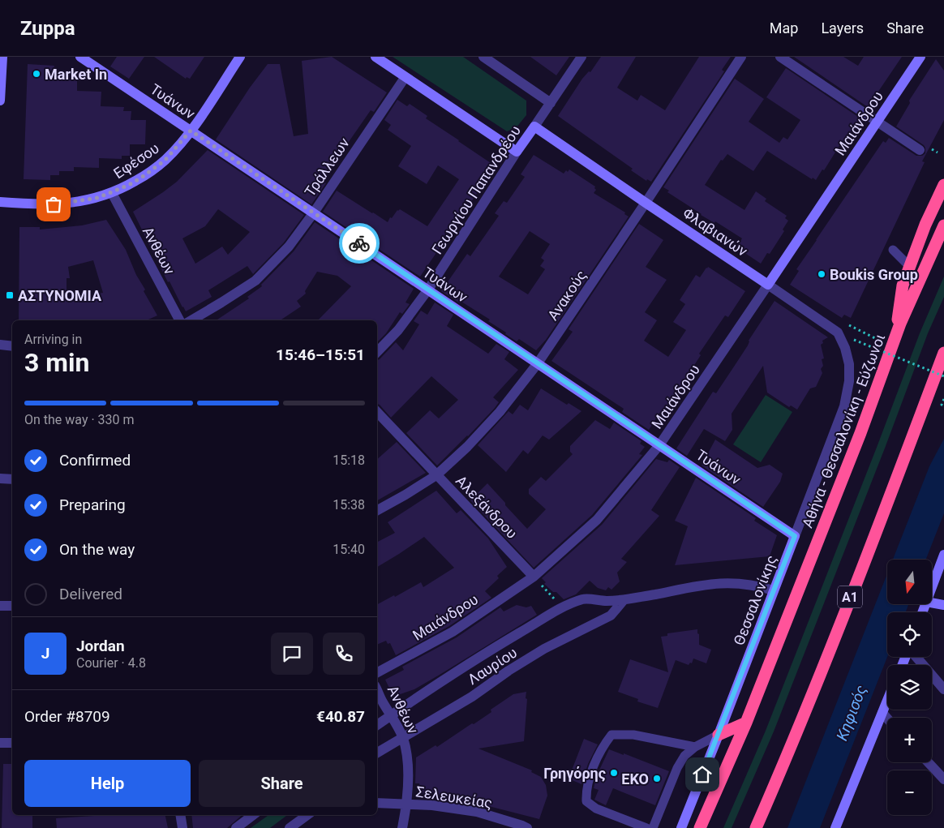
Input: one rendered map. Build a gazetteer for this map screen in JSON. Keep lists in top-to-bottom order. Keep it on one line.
{"streets":{"highway":["Αθήνα - Θεσσαλονίκη - Εύζωνοι","Α1"],"street":["Τυάνων","Μαιάνδρου","Εφέσου","Τράλλεων","Γεωργίου Παπανδρέου","Φλαβιανών","Ανθέων","Ανακούς","Αλεξάνδρου","Θεσσαλονίκης","Λαυρίου","Σελευκείας"]},"crossings":[["Τυάνων","Μαιάνδρου"],["Τυάνων","Εφέσου"],["Τυάνων","Τράλλεων"],["Τυάνων","Γεωργίου Παπανδρέου"],["Τυάνων","Ανακούς"],["Τυάνων","Θεσσαλονίκης"],["Μαιάνδρου","Φλαβιανών"],["Μαιάνδρου","Αλεξάνδρου"],["Εφέσου","Ανθέων"],["Γεωργίου Παπανδρέου","Φλαβιανών"],["Φλαβιανών","Ανακούς"],["Φλαβιανών","Θεσσαλονίκης"],["Ανθέων","Λαυρίου"],["Ανακούς","Αλεξάνδρου"]],"water":["Κηφισός"],"places":{"other":["Market In","Boukis Group","Γρηγόρης","EKO"],"transit":["ΑΣΤΥΝΟΜΙΑ"]},"north":"bottom","page":{"header":"Zuppa","nav":["Map","Layers","Share"],"heading":["3 min","Arriving in","15:46–15:51"],"panel":["Jordan","Courier · 4.8","Order #8709","€40.87"],"bar":"On the way · 330 m","list":[["Confirmed","15:18"],["Preparing","15:38"],["On the way","15:40"],"Delivered"],"map_buttons":["+","−"],"round":"J","buttons":["Help","Share"]}}
